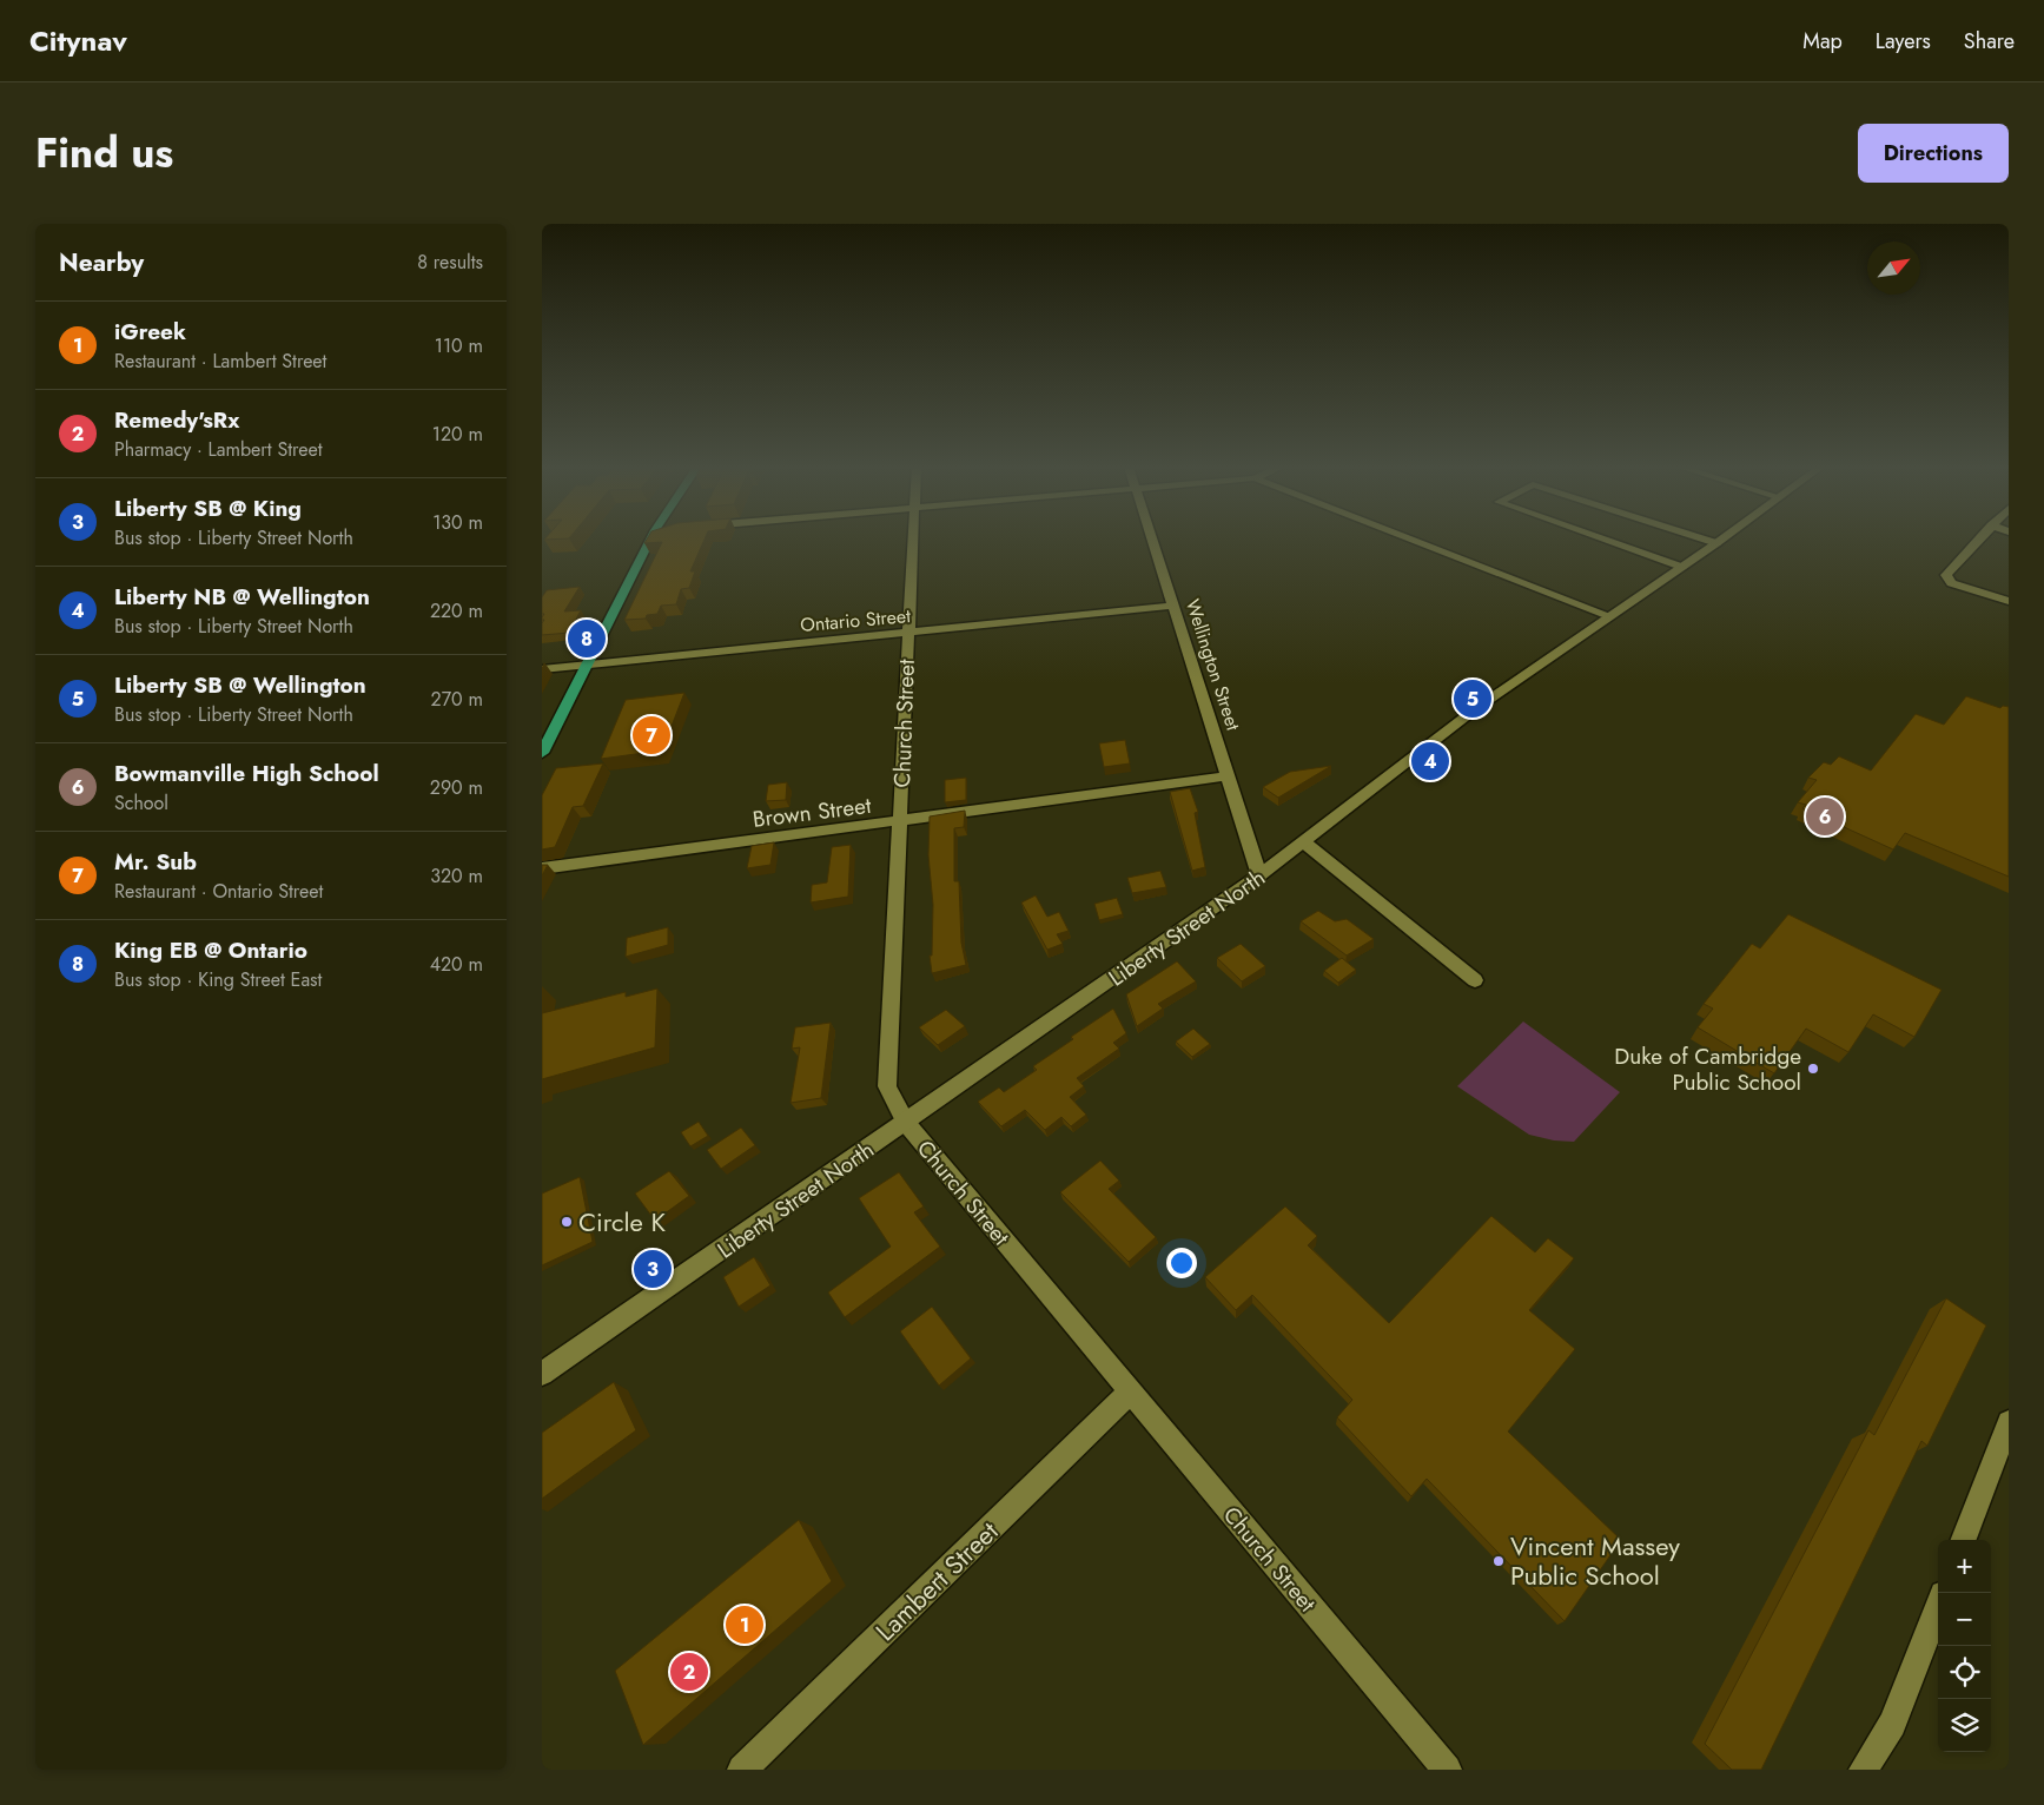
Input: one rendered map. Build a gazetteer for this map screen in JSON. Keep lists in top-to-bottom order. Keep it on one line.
{"streets":{"street":["Ontario Street","Wellington Street","Church Street","Brown Street","Liberty Street North","Lambert Street"]},"crossings":[["Ontario Street","Wellington Street"],["Ontario Street","Church Street"],["Wellington Street","Brown Street"],["Wellington Street","Liberty Street North"],["Church Street","Brown Street"],["Church Street","Liberty Street North"],["Church Street","Lambert Street"]],"places":["Duke of Cambridge Public School","Circle K","Vincent Massey Public School"],"north":"top right","page":{"header":"Citynav","nav":["Map","Layers","Share"],"title":"Find us","buttons":"Directions","heading":["Nearby","8 results"],"list":[{"mark":"1","name":"iGreek","note":"Restaurant · Lambert Street","value":"110 m"},{"mark":"2","name":"Remedy'sRx","note":"Pharmacy · Lambert Street","value":"120 m"},{"mark":"3","name":"Liberty SB @ King","note":"Bus stop · Liberty Street North","value":"130 m"},{"mark":"4","name":"Liberty NB @ Wellington","note":"Bus stop · Liberty Street North","value":"220 m"},{"mark":"5","name":"Liberty SB @ Wellington","note":"Bus stop · Liberty Street North","value":"270 m"},{"mark":"6","name":"Bowmanville High School","note":"School","value":"290 m"},{"mark":"7","name":"Mr. Sub","note":"Restaurant · Ontario Street","value":"320 m"},{"mark":"8","name":"King EB @ Ontario","note":"Bus stop · King Street East","value":"420 m"}],"pins":["8","5","7","4","6","3","1","2"],"map_buttons":["+","−"]}}
